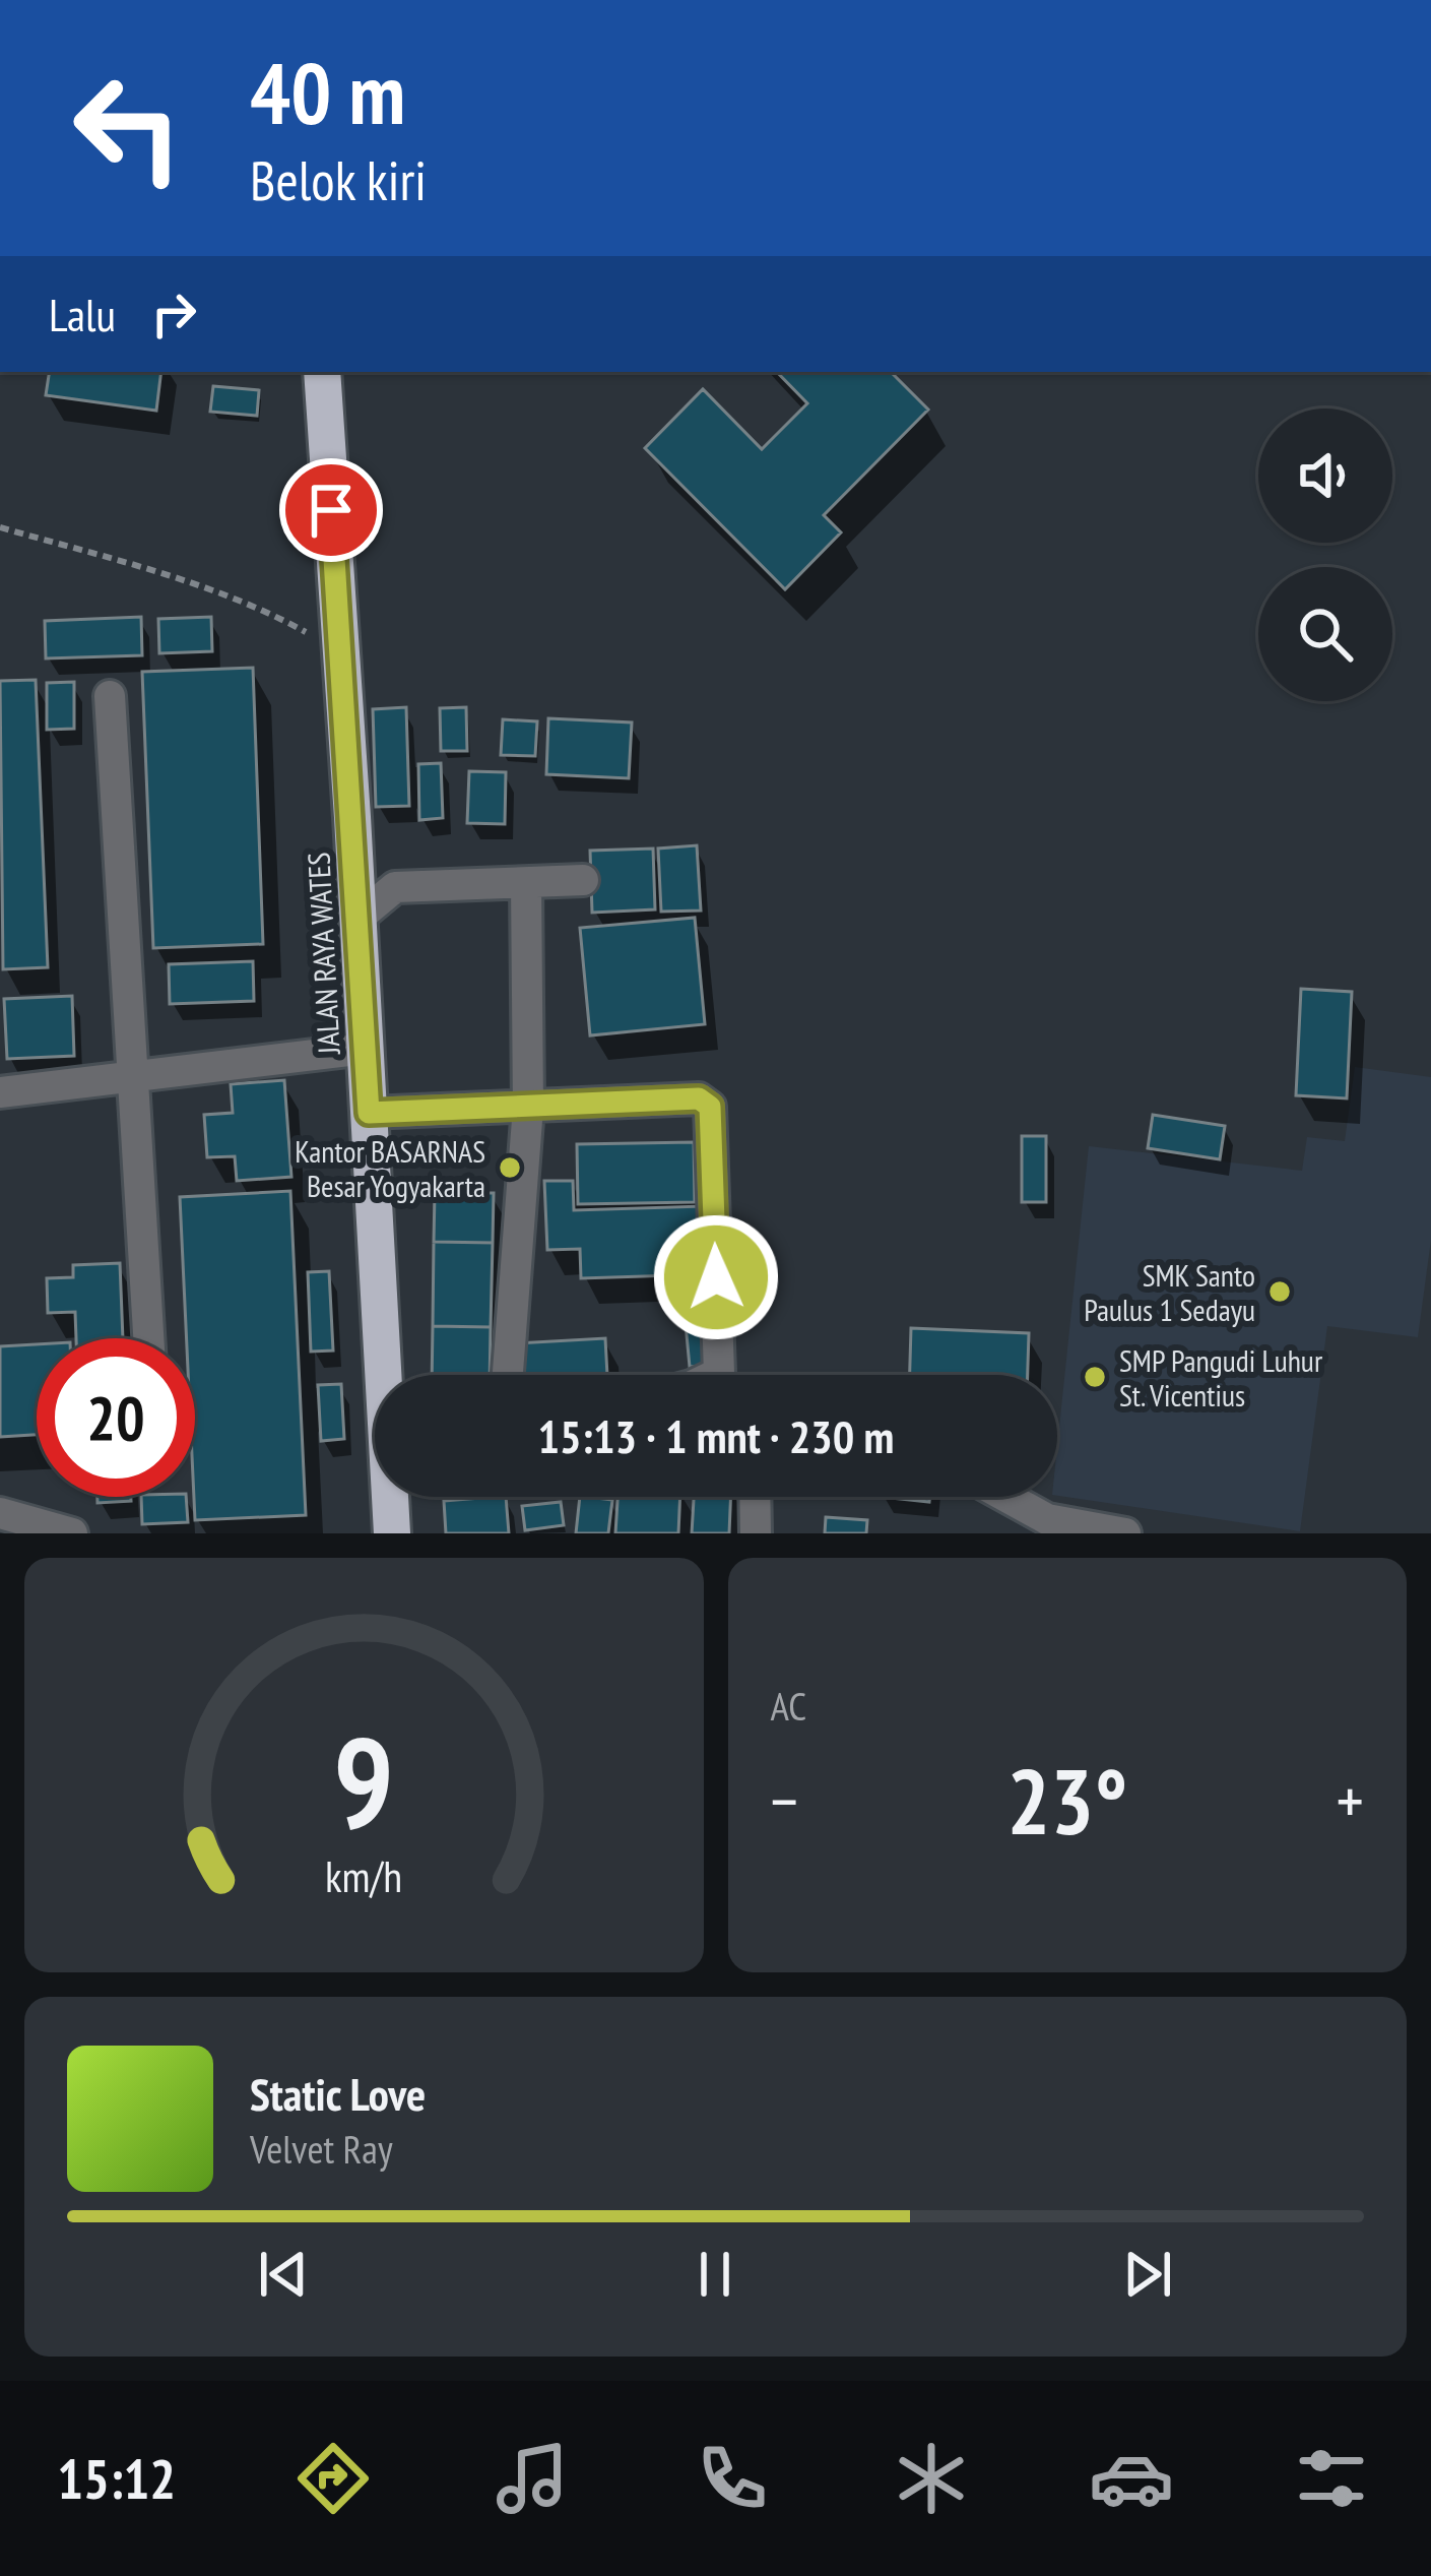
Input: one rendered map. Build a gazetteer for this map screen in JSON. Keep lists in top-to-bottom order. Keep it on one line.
{"streets":{"highway":["JALAN RAYA WATES"]},"places":["Kantor BASARNAS Besar Yogyakarta","SMK Santo Paulus 1 Sedayu","SMP Pangudi Luhur St. Vicentius"],"page":{"turn":["40 m","Belok kiri"],"then":"Lalu","limit":"20","trip":"15:13 · 1 mnt · 230 m","tile":"AC","heat":["−","23°","+"],"song":["Static Love","Velvet Ray"],"tabs":"15:12","gauge":["9","km/h"]}}
